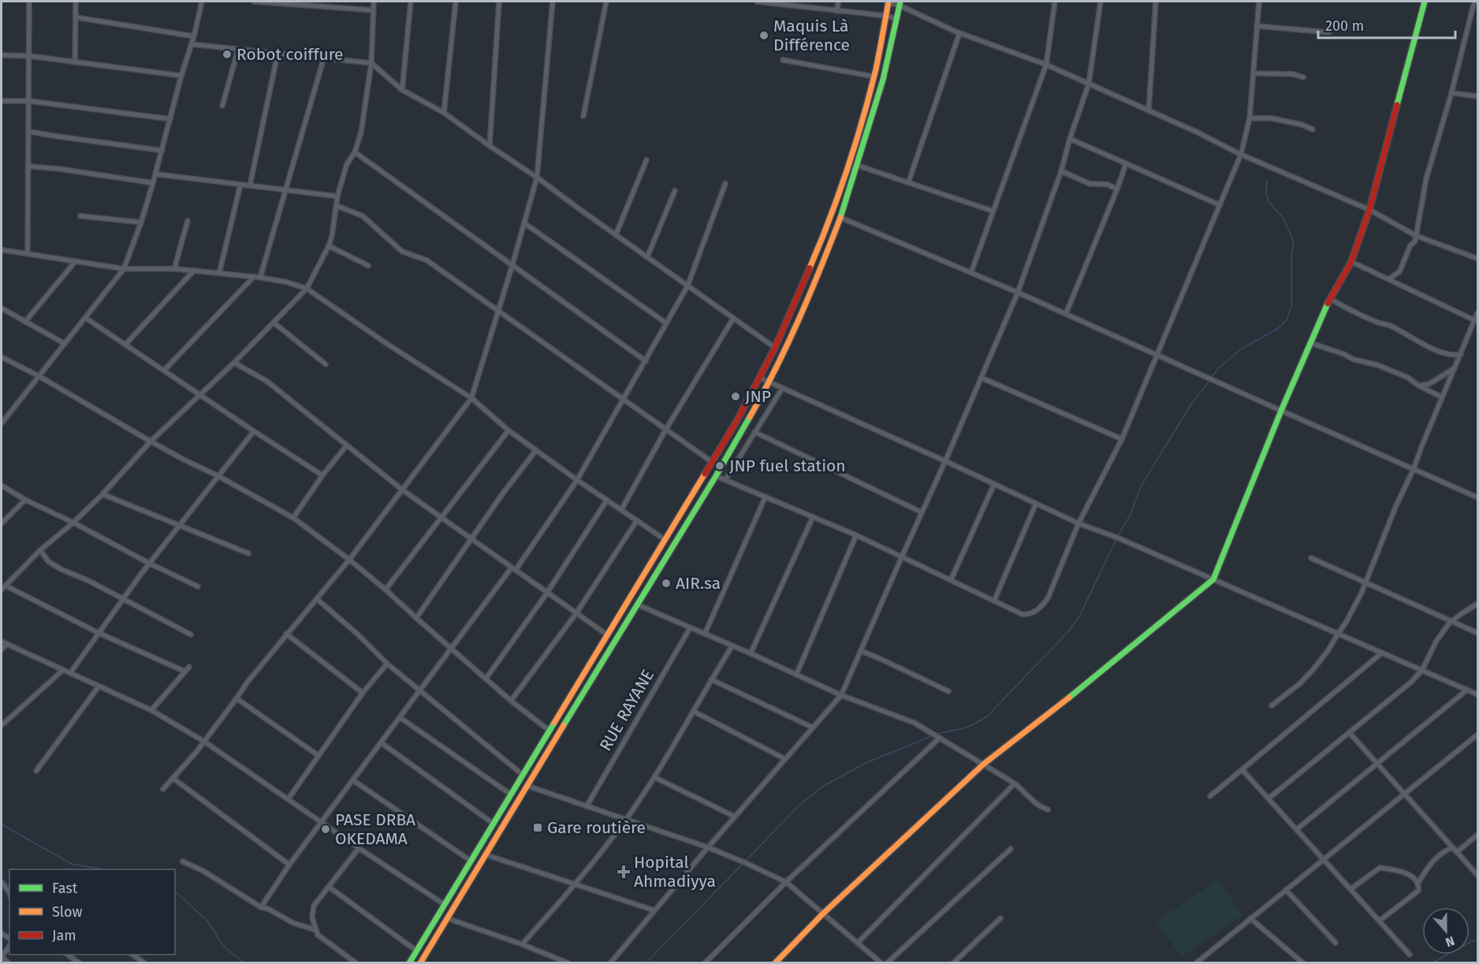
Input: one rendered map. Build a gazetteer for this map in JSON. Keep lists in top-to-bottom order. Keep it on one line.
{"streets":{"street":["RUE RAYANE"]},"places":{"other":["Maquis Là Différence","Robot coiffure","JNP","JNP fuel station","AIR.sa","PASE DRBA OKEDAMA"],"transit":["Gare routière"],"health":["Hopital Ahmadiyya"]},"legend":["Fast","Slow","Jam"],"scale_bar":"200 m","north":"bottom"}
